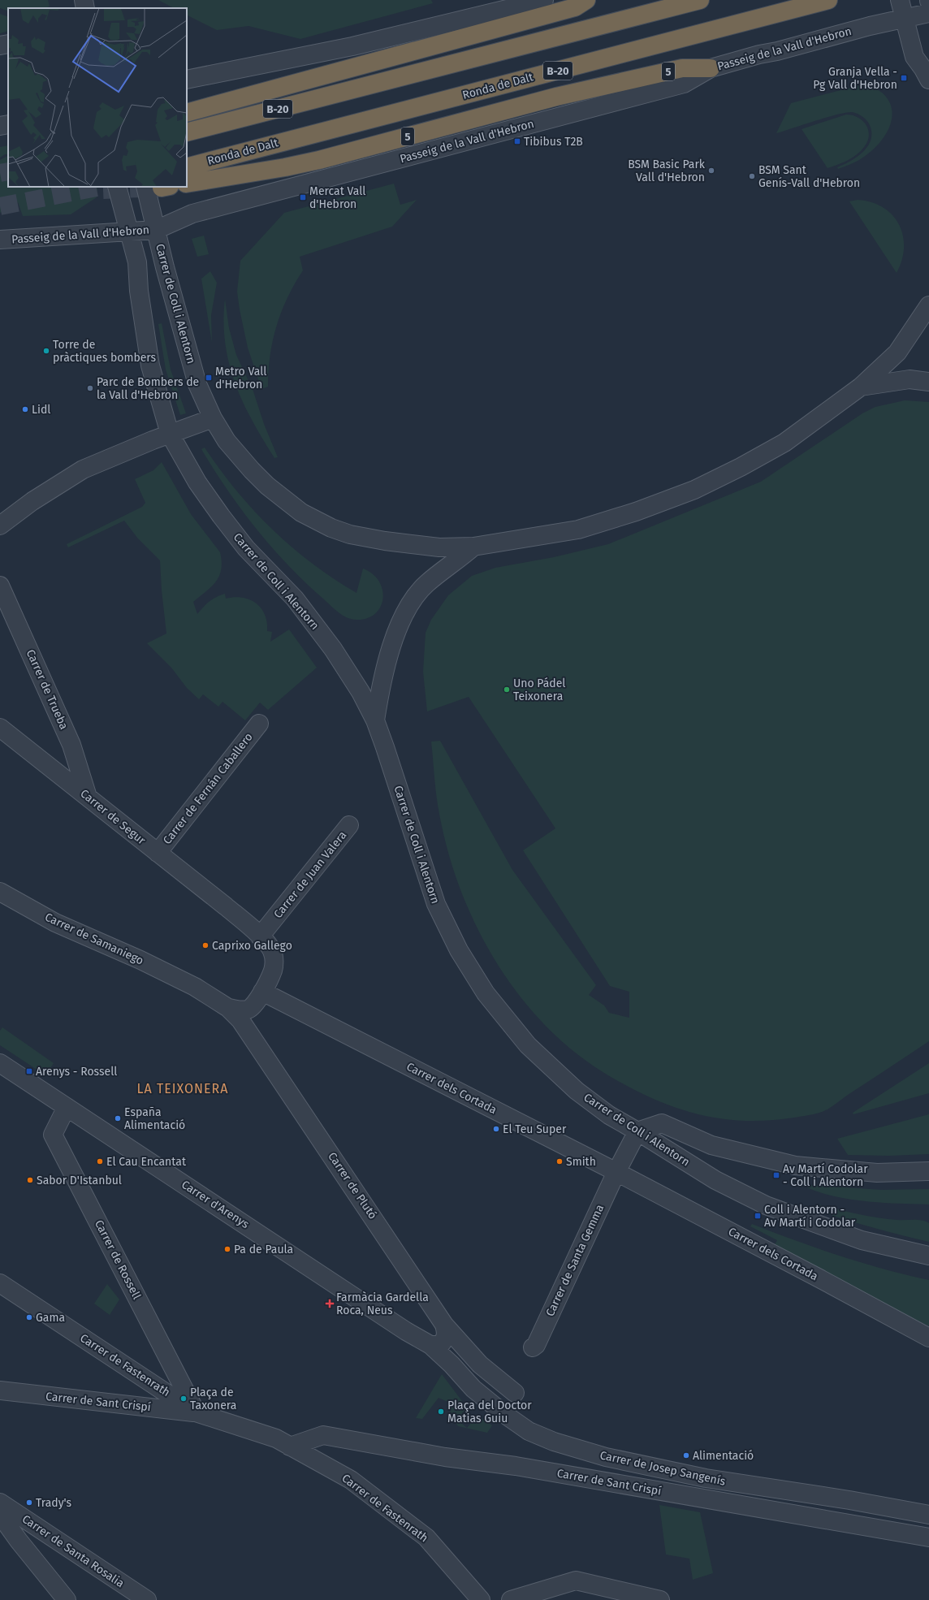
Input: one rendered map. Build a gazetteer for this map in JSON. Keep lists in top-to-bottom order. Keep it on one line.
{"streets":{"highway":["B-20","5","Ronda de Dalt"],"street":["Passeig de la Vall d'Hebron","Carrer de Coll i Alentorn","Carrer de Trueba","Carrer de Fernán Caballero","Carrer de Segur","Carrer de Juan Valera","Carrer de Samaniego","Carrer dels Cortada","Carrer de Plutó","Carrer d'Arenys","Carrer de Rossell","Carrer de Santa Gemma","Carrer de Fastenrath","Carrer de Sant Crispí","Carrer de Josep Sangenís","Carrer de Santa Rosalia"]},"crossings":[["Passeig de la Vall d'Hebron","5"],["Passeig de la Vall d'Hebron","Carrer de Coll i Alentorn"],["Carrer de Trueba","Carrer de Segur"],["Carrer de Fernán Caballero","Carrer de Segur"],["Carrer de Segur","Carrer de Juan Valera"],["Carrer de Segur","Carrer dels Cortada"],["Carrer de Samaniego","Carrer de Plutó"],["Carrer dels Cortada","Carrer de Santa Gemma"],["Carrer d'Arenys","Carrer de Rossell"],["Carrer d'Arenys","Carrer de Josep Sangenís"],["Carrer de Rossell","Carrer de Fastenrath"],["Carrer de Rossell","Carrer de Sant Crispí"],["Carrer de Fastenrath","Carrer de Sant Crispí"]],"districts":["LA TEIXONERA"],"places":{"transit":["Granja Vella - Pg Vall d'Hebron","Tibibus T2B","Mercat Vall d'Hebron","Metro Vall d'Hebron","Arenys - Rossell","Av Martí Codolar - Coll i Alentorn","Coll i Alentorn - Av Martí i Codolar"],"other":["BSM Basic Park Vall d'Hebron","BSM Sant Genís-Vall d'Hebron","Torre de pràctiques bombers","Parc de Bombers de la Vall d'Hebron","Lidl","Uno Pádel Teixonera","Caprixo Gallego","España Alimentació","El Teu Super","El Cau Encantat","Smith","Sabor D'Istanbul","Pa de Paula","Gama","Plaça de Taxonera","Plaça del Doctor Matias Guiu","Alimentació","Trady's"],"health":["Farmàcia Gardella Roca, Neus"]}}
